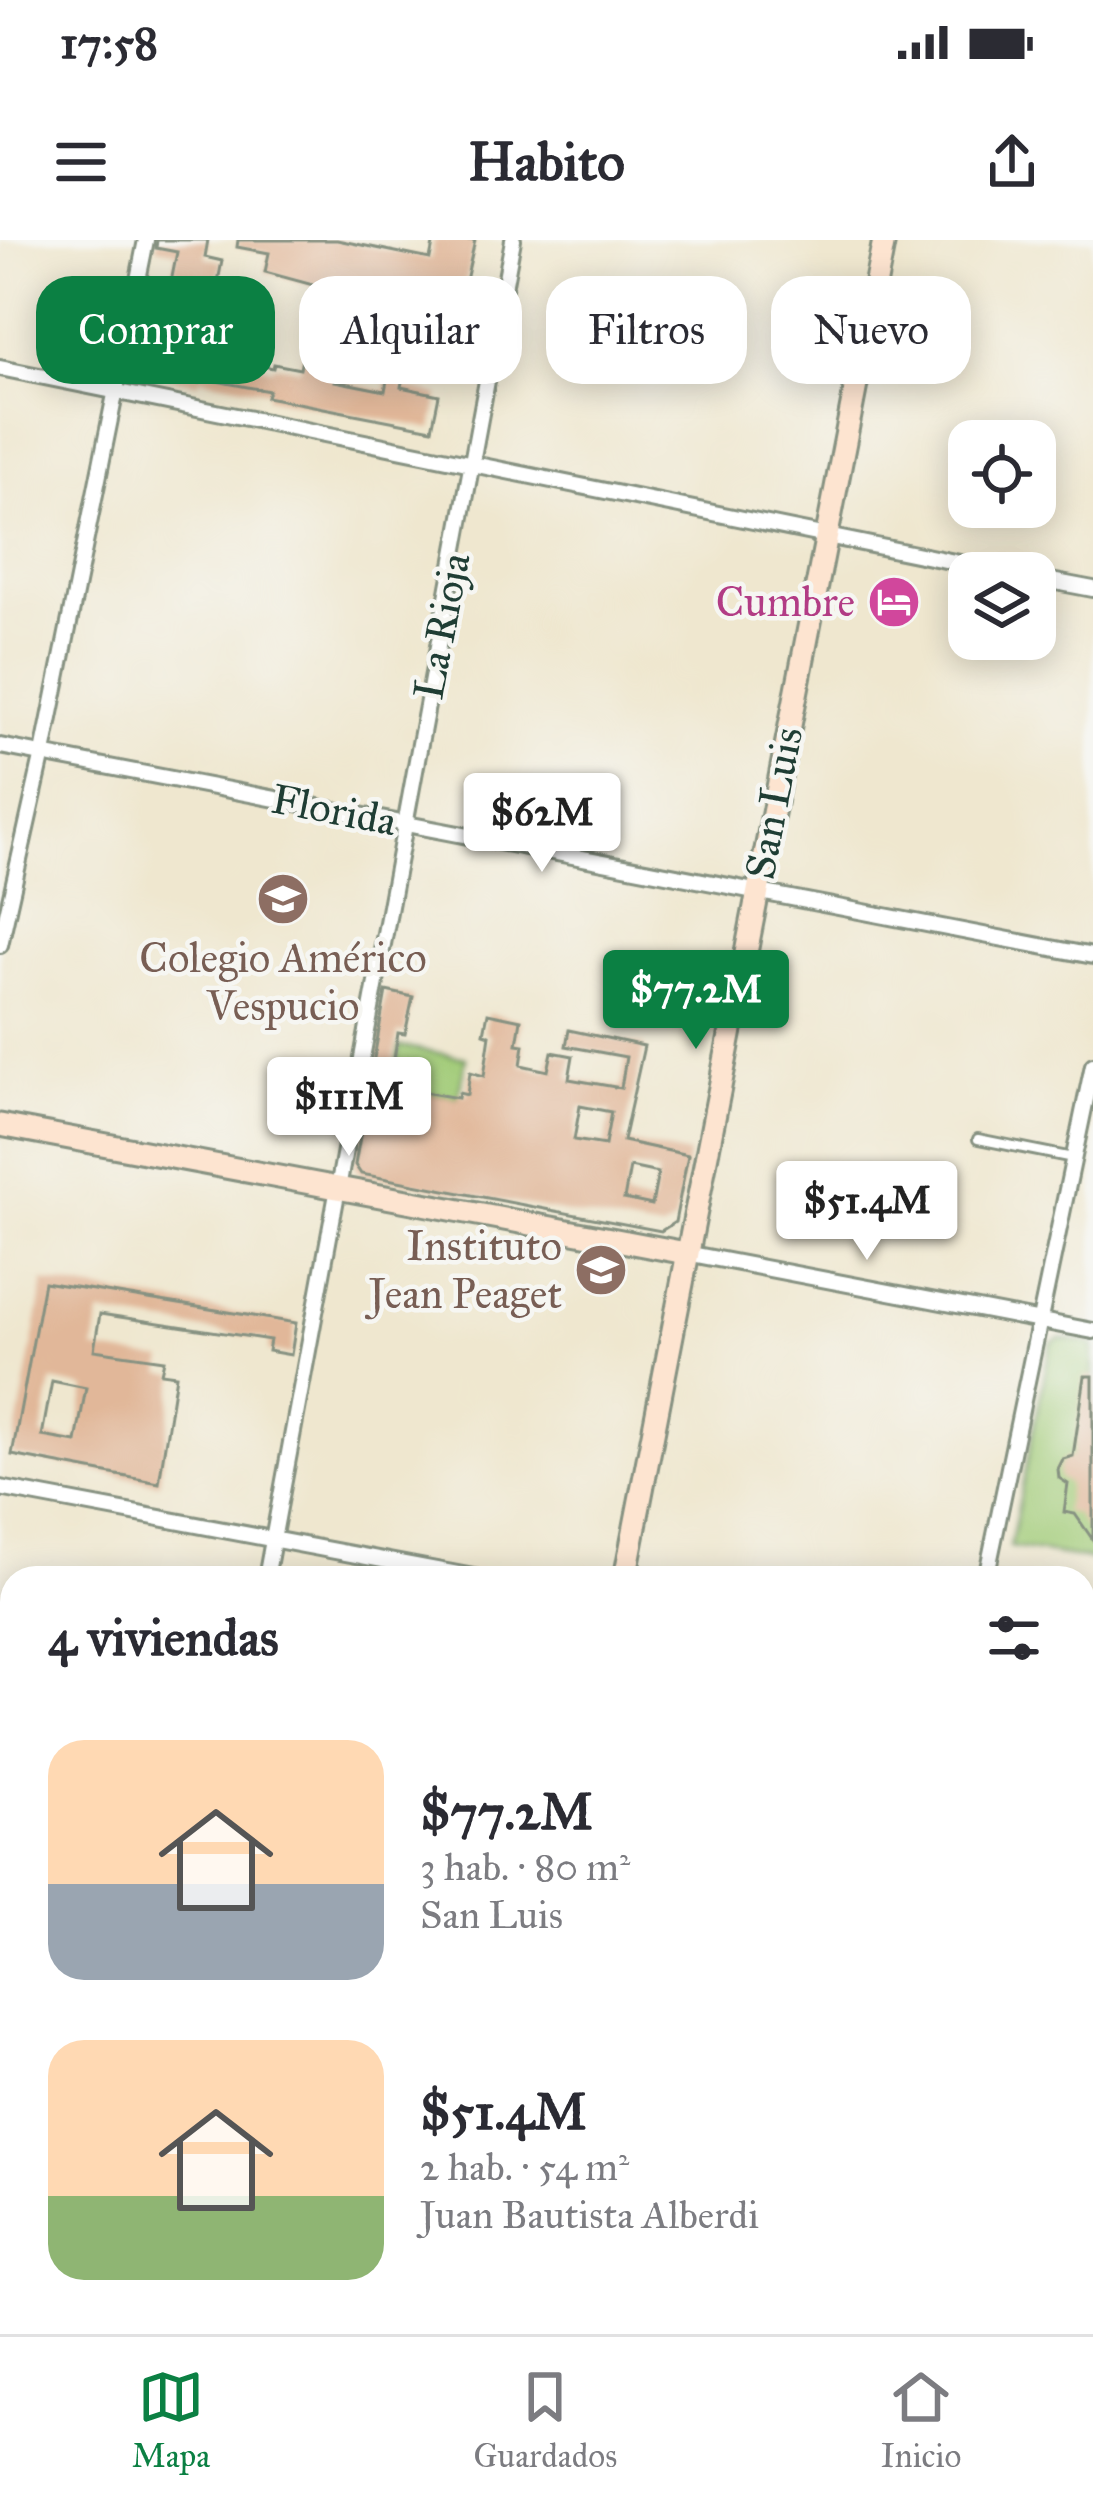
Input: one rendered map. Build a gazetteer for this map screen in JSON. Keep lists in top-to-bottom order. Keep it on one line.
{"streets":{"street":["La Rioja","San Luis","Florida"]},"crossings":[["La Rioja","Florida"],["San Luis","Florida"]],"places":{"hotel":["Cumbre"],"school or university":["Colegio Américo Vespucio","Instituto Jean Peaget"]},"page":{"status":"17:58","header":"Habito","chip":["Comprar","Alquilar","Filtros","Nuevo"],"price":["$62M","$77.2M","$111M","$51.4M"],"heading":"4 viviendas","list":[{"name":"$77.2M","note":"3 hab. · 80 m² · San Luis"},{"name":"$51.4M","note":"2 hab. · 54 m² · Juan Bautista Alberdi"}],"tabs":["Mapa","Guardados","Inicio"]}}
